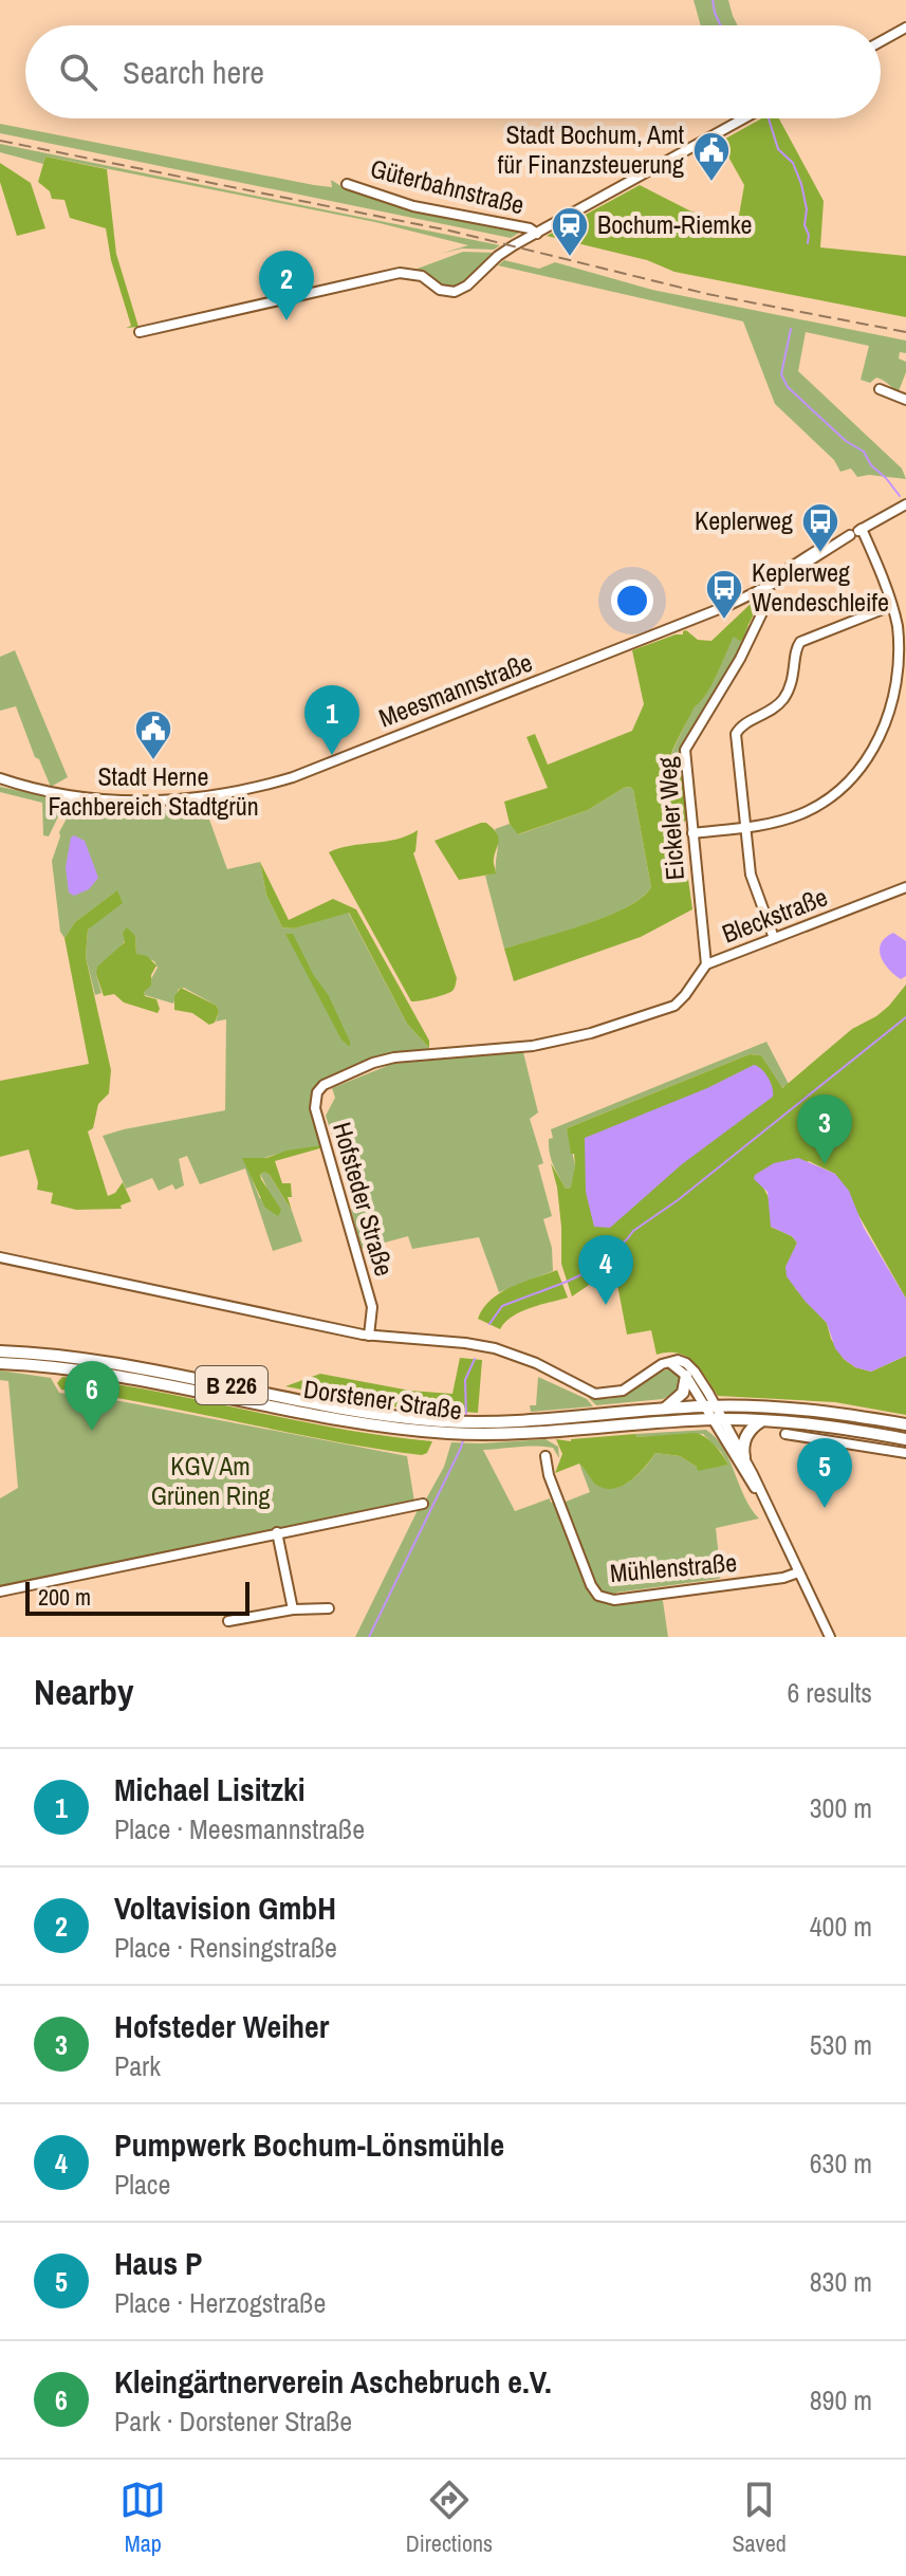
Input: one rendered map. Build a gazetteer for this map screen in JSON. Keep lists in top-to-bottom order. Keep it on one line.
{"streets":{"main road":["B 226","Dorstener Straße"],"street":["Güterbahnstraße","Meesmannstraße","Eickeler Weg","Bleckstraße","Hofsteder Straße","Mühlenstraße"]},"crossings":[["Meesmannstraße","Eickeler Weg"],["Eickeler Weg","Bleckstraße"],["Bleckstraße","Hofsteder Straße"]],"parks":["KGV Am Grünen Ring"],"places":{"public building":["Stadt Bochum, Amt für Finanzsteuerung","Stadt Herne Fachbereich Stadtgrün"],"station":["Bochum-Riemke"],"bus stop":["Keplerweg","Keplerweg Wendeschleife"]},"scale_bar":"200 m","page":{"search":"Search here","pins":["2","1","3","4","6","5"],"scale":"200 m","heading":["Nearby","6 results"],"list":[{"mark":"1","name":"Michael Lisitzki","note":"Place · Meesmannstraße","value":"300 m"},{"mark":"2","name":"Voltavision GmbH","note":"Place · Rensingstraße","value":"400 m"},{"mark":"3","name":"Hofsteder Weiher","note":"Park","value":"530 m"},{"mark":"4","name":"Pumpwerk Bochum-Lönsmühle","note":"Place","value":"630 m"},{"mark":"5","name":"Haus P","note":"Place · Herzogstraße","value":"830 m"},{"mark":"6","name":"Kleingärtnerverein Aschebruch e.V.","note":"Park · Dorstener Straße","value":"890 m"}],"nav":["Map","Directions","Saved"]}}
